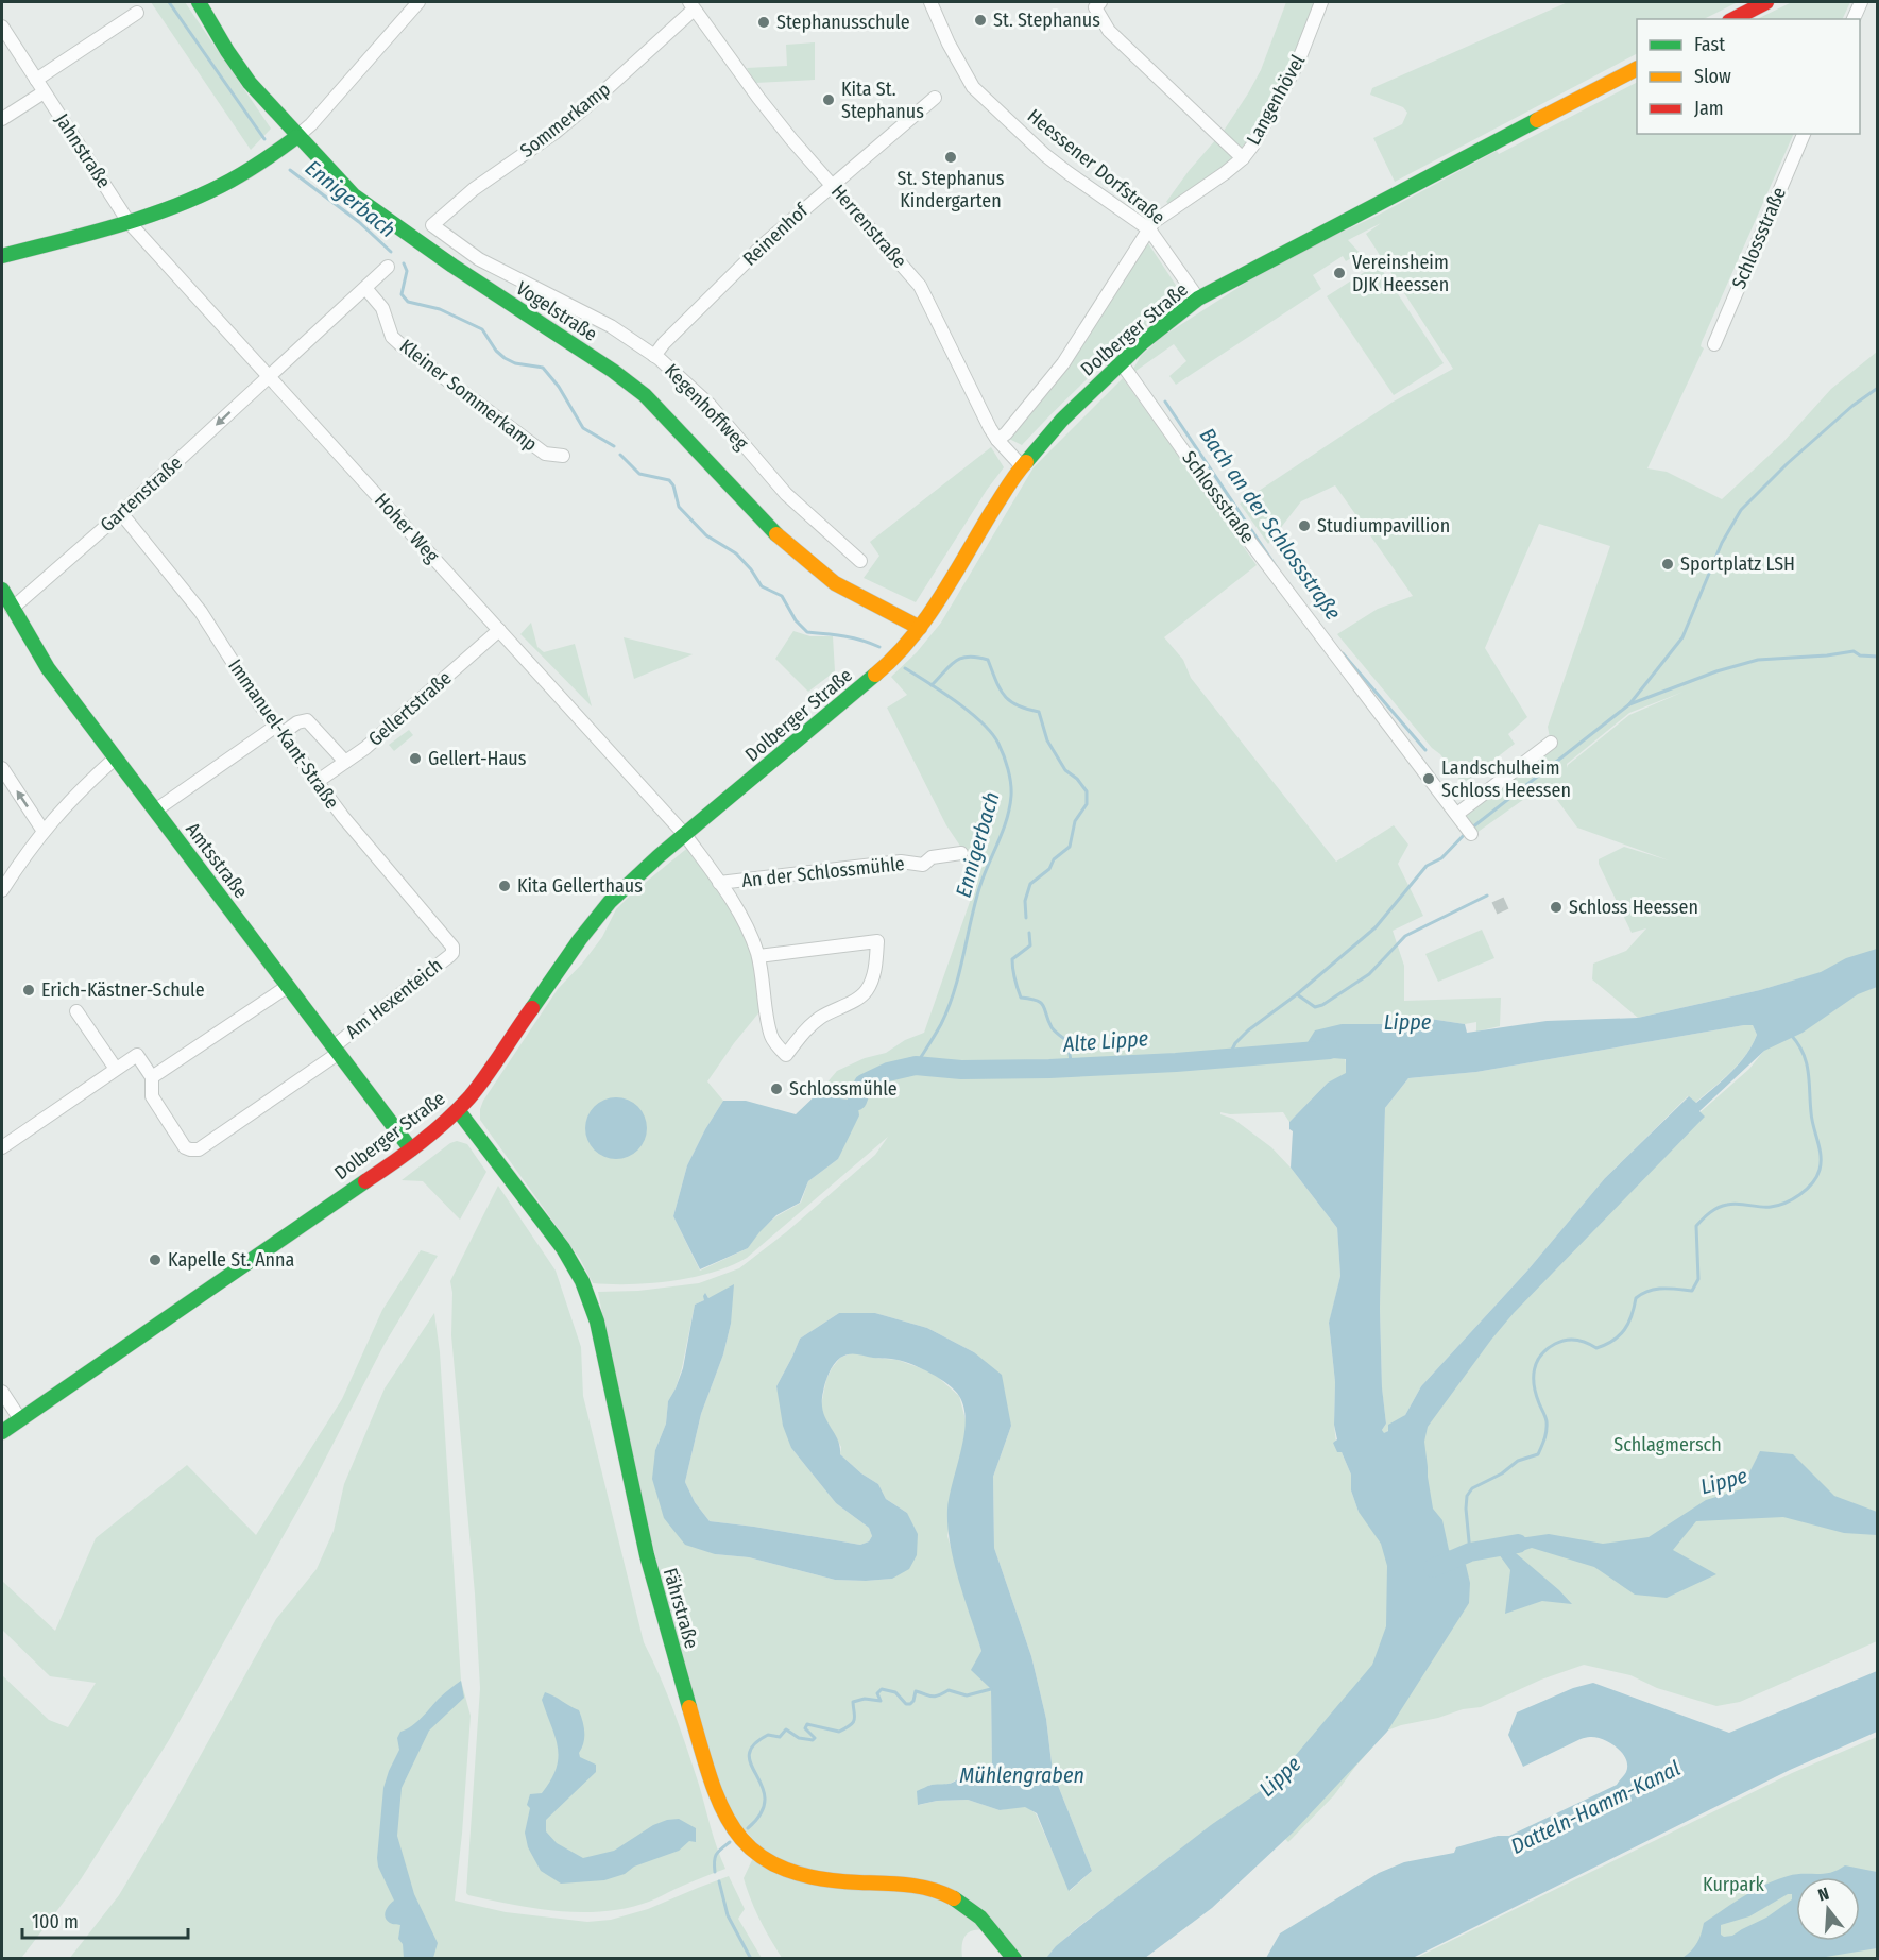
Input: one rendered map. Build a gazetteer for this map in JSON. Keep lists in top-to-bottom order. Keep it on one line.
{"streets":{"main road":["Vogelstraße","Dolberger Straße","Amtsstraße","Fährstraße"],"street":["Langenhövel","Sommerkamp","Jahnstraße","Heessener Dorfstraße","Herrenstraße","Reinenhof","Schlossstraße","Kleiner Sommerkamp","Kegenhoffweg","Gartenstraße","Hoher Weg","Gellertstraße","Immanuel-Kant-Straße","An der Schlossmühle","Am Hexenteich"]},"crossings":[["Langenhövel","Heessener Dorfstraße"],["Langenhövel","Herrenstraße"],["Sommerkamp","Herrenstraße"],["Sommerkamp","Kegenhoffweg"],["Jahnstraße","Hoher Weg"],["Heessener Dorfstraße","Dolberger Straße"],["Herrenstraße","Reinenhof"],["Herrenstraße","Dolberger Straße"],["Reinenhof","Kegenhoffweg"],["Schlossstraße","Dolberger Straße"],["Vogelstraße","Dolberger Straße"],["Dolberger Straße","Hoher Weg"],["Dolberger Straße","Amtsstraße"],["Dolberger Straße","An der Schlossmühle"],["Dolberger Straße","Fährstraße"],["Gartenstraße","Hoher Weg"],["Gartenstraße","Immanuel-Kant-Straße"],["Gartenstraße","Amtsstraße"],["Hoher Weg","Gellertstraße"],["Hoher Weg","An der Schlossmühle"],["Gellertstraße","Immanuel-Kant-Straße"],["Immanuel-Kant-Straße","Am Hexenteich"],["Amtsstraße","Am Hexenteich"]],"one_way":["Gartenstraße"],"water":["Ennigerbach","Bach an der Schlossstraße","Lippe","Alte Lippe","Mühlengraben","Datteln-Hamm-Kanal"],"parks":["Schlagmersch","Kurpark"],"places":["St. Stephanus","Stephanusschule","Kita St. Stephanus","St. Stephanus Kindergarten","Vereinsheim DJK Heessen","Studiumpavillion","Sportplatz LSH","Gellert-Haus","Landschulheim Schloss Heessen","Kita Gellerthaus","Schloss Heessen","Erich-Kästner-Schule","Schlossmühle","Kapelle St. Anna"],"legend":["Fast","Slow","Jam"],"scale_bar":"100 m","north":"top"}
